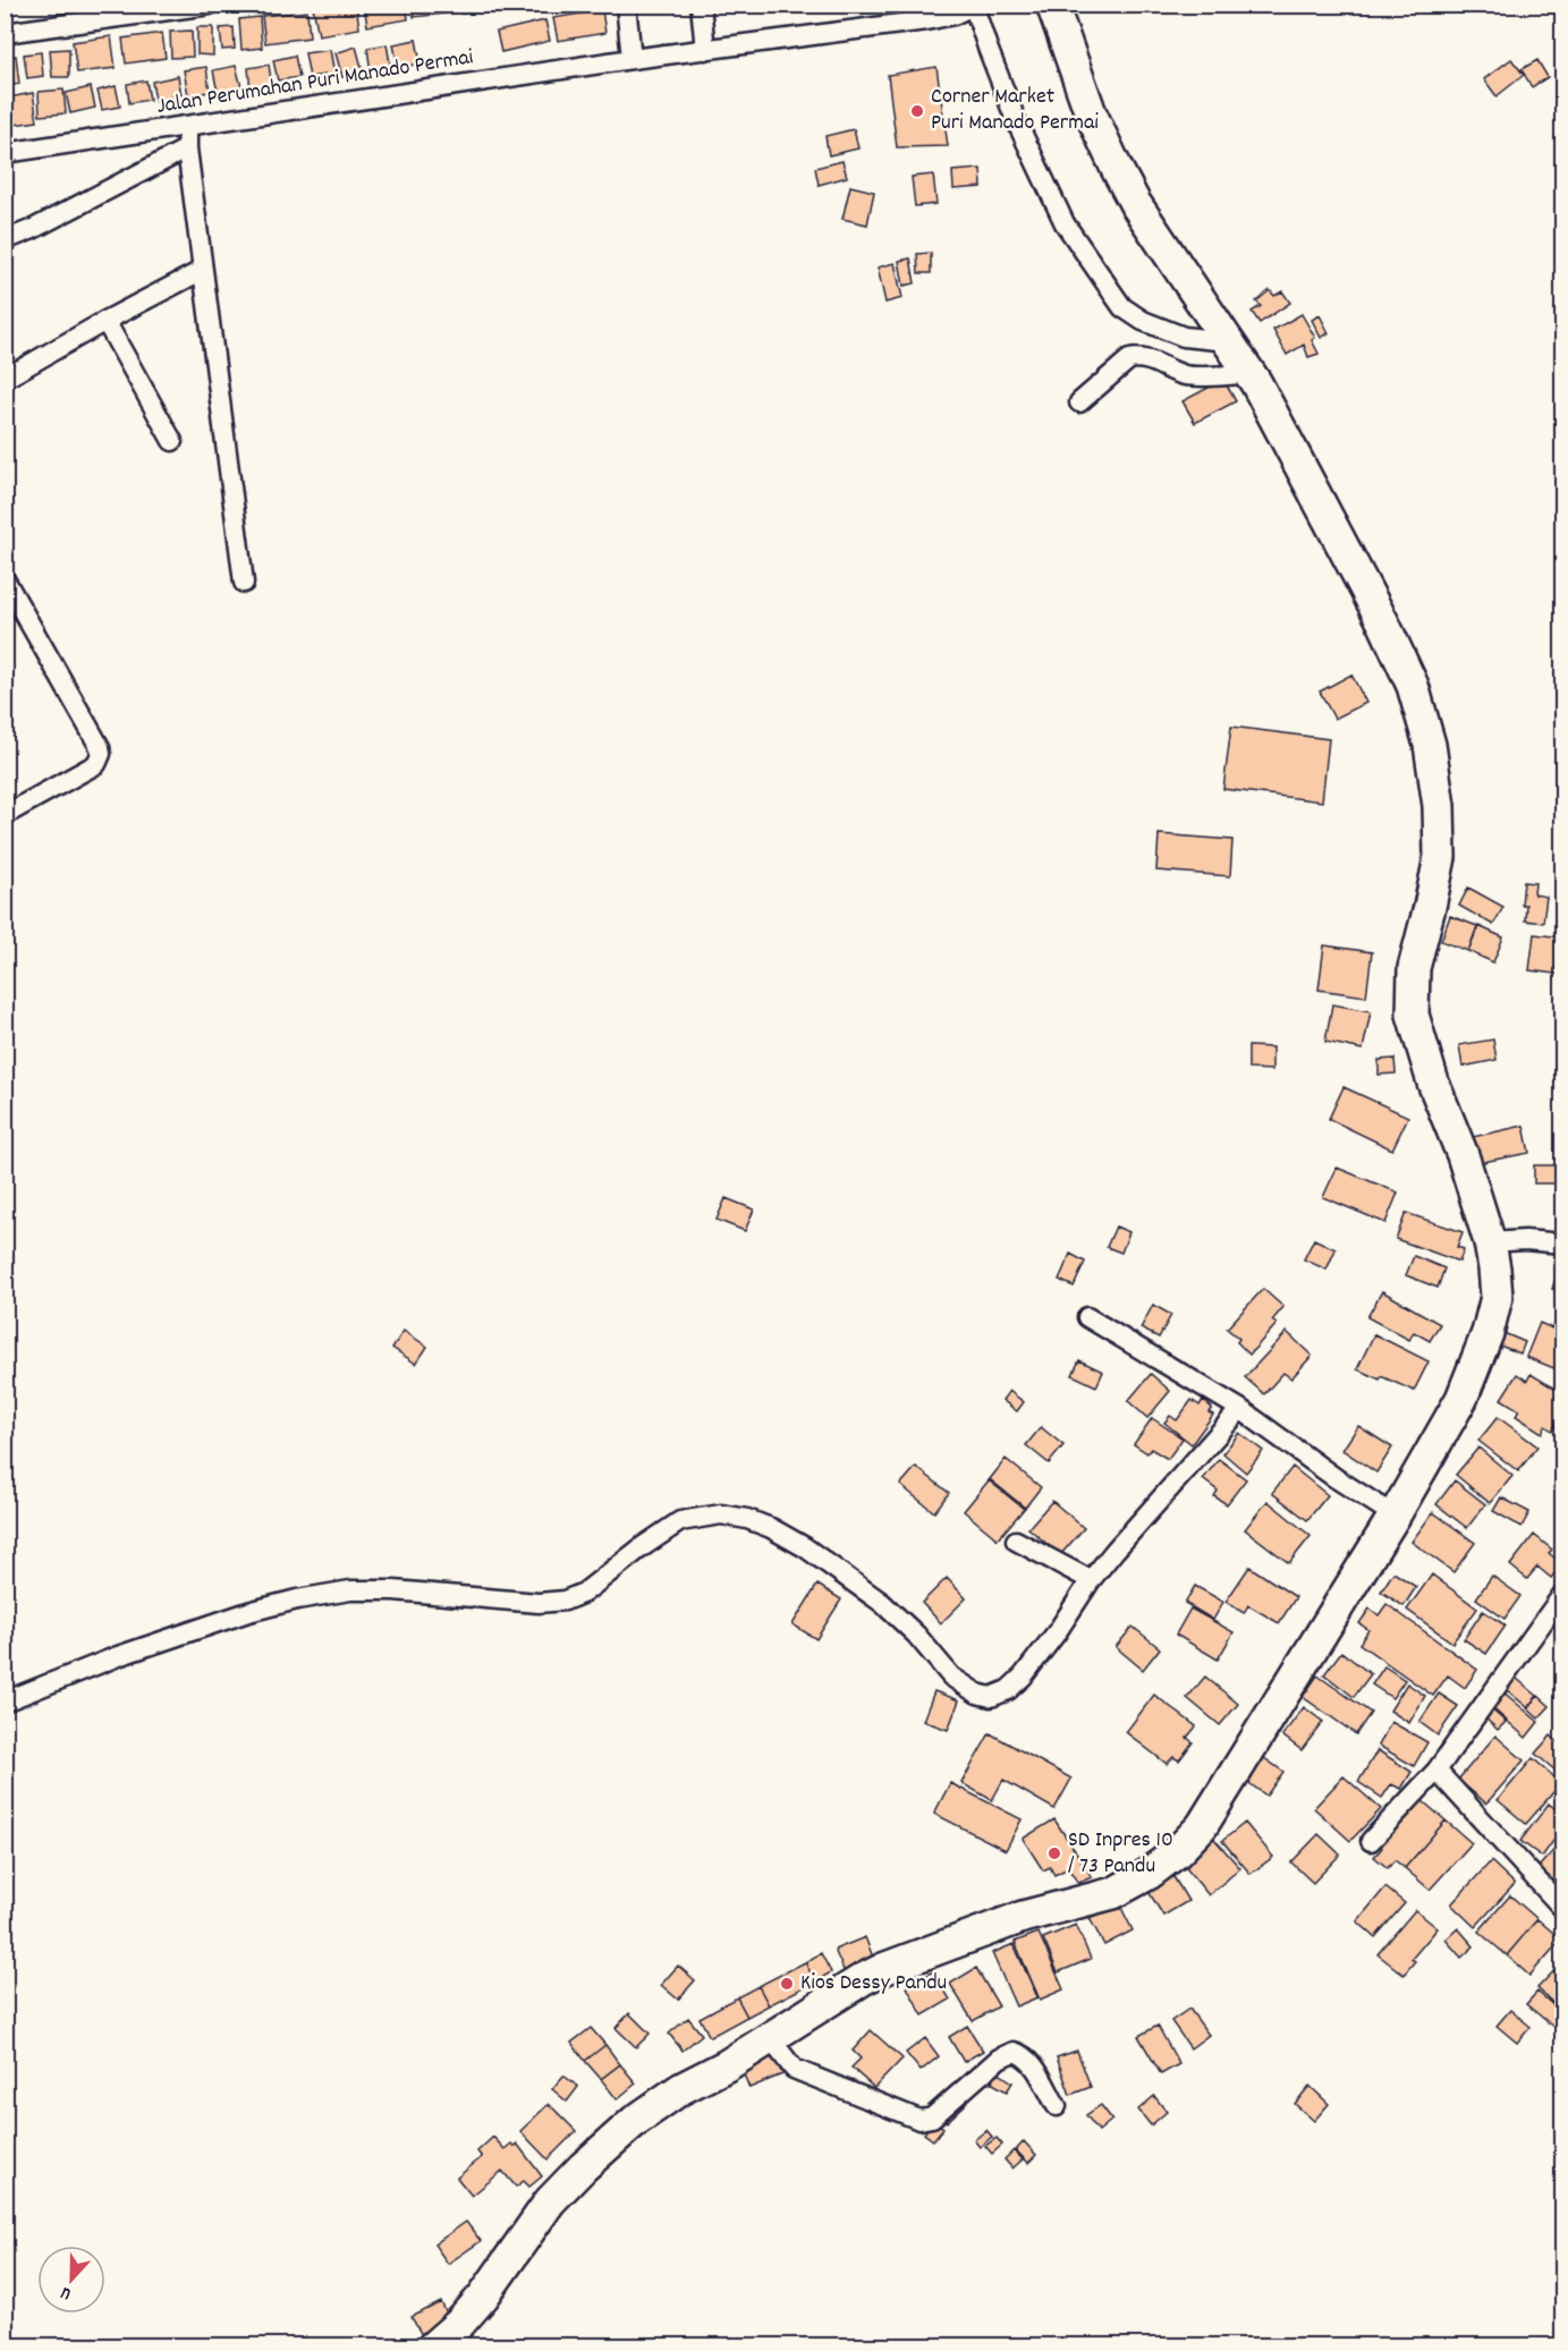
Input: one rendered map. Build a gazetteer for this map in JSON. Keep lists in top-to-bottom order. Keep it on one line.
{"streets":{"street":["Jalan Perumahan Puri Manado Permai"]},"places":["Corner Market Puri Manado Permai","SD Inpres 10 / 73 Pandu","Kios Dessy Pandu"],"north":"bottom"}
